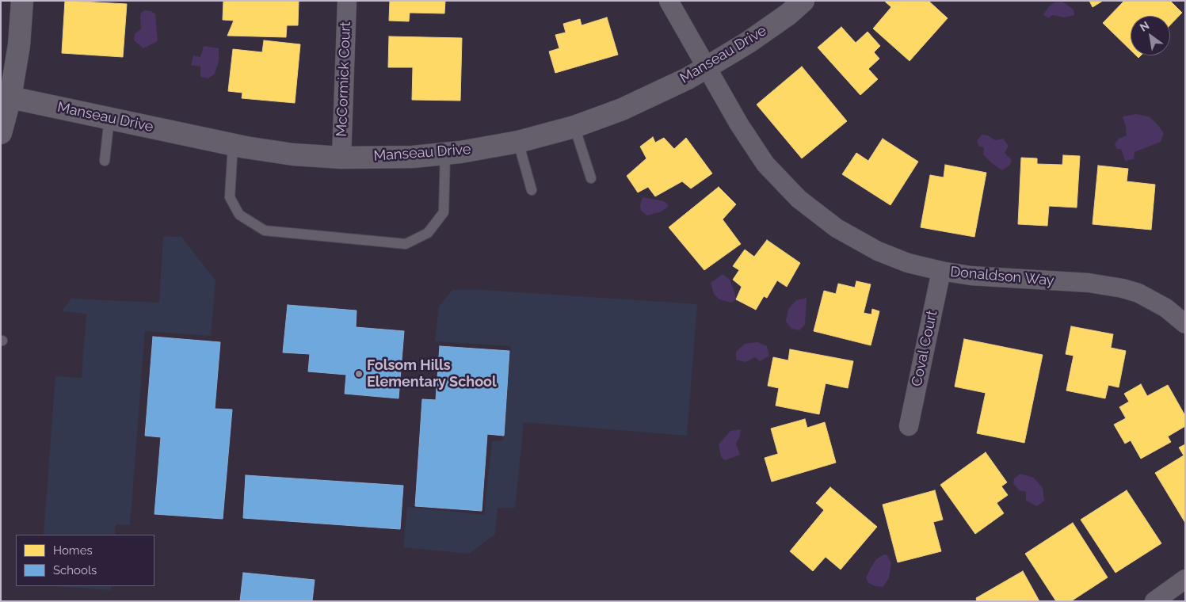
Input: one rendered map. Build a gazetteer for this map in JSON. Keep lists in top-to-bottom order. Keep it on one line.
{"streets":{"street":["Manseau Drive","McCormick Court","Donaldson Way","Coval Court"]},"crossings":[["Manseau Drive","McCormick Court"],["Manseau Drive","Donaldson Way"],["Donaldson Way","Coval Court"]],"places":["Folsom Hills Elementary School"],"legend":["Homes","Schools"],"north":"top left"}
